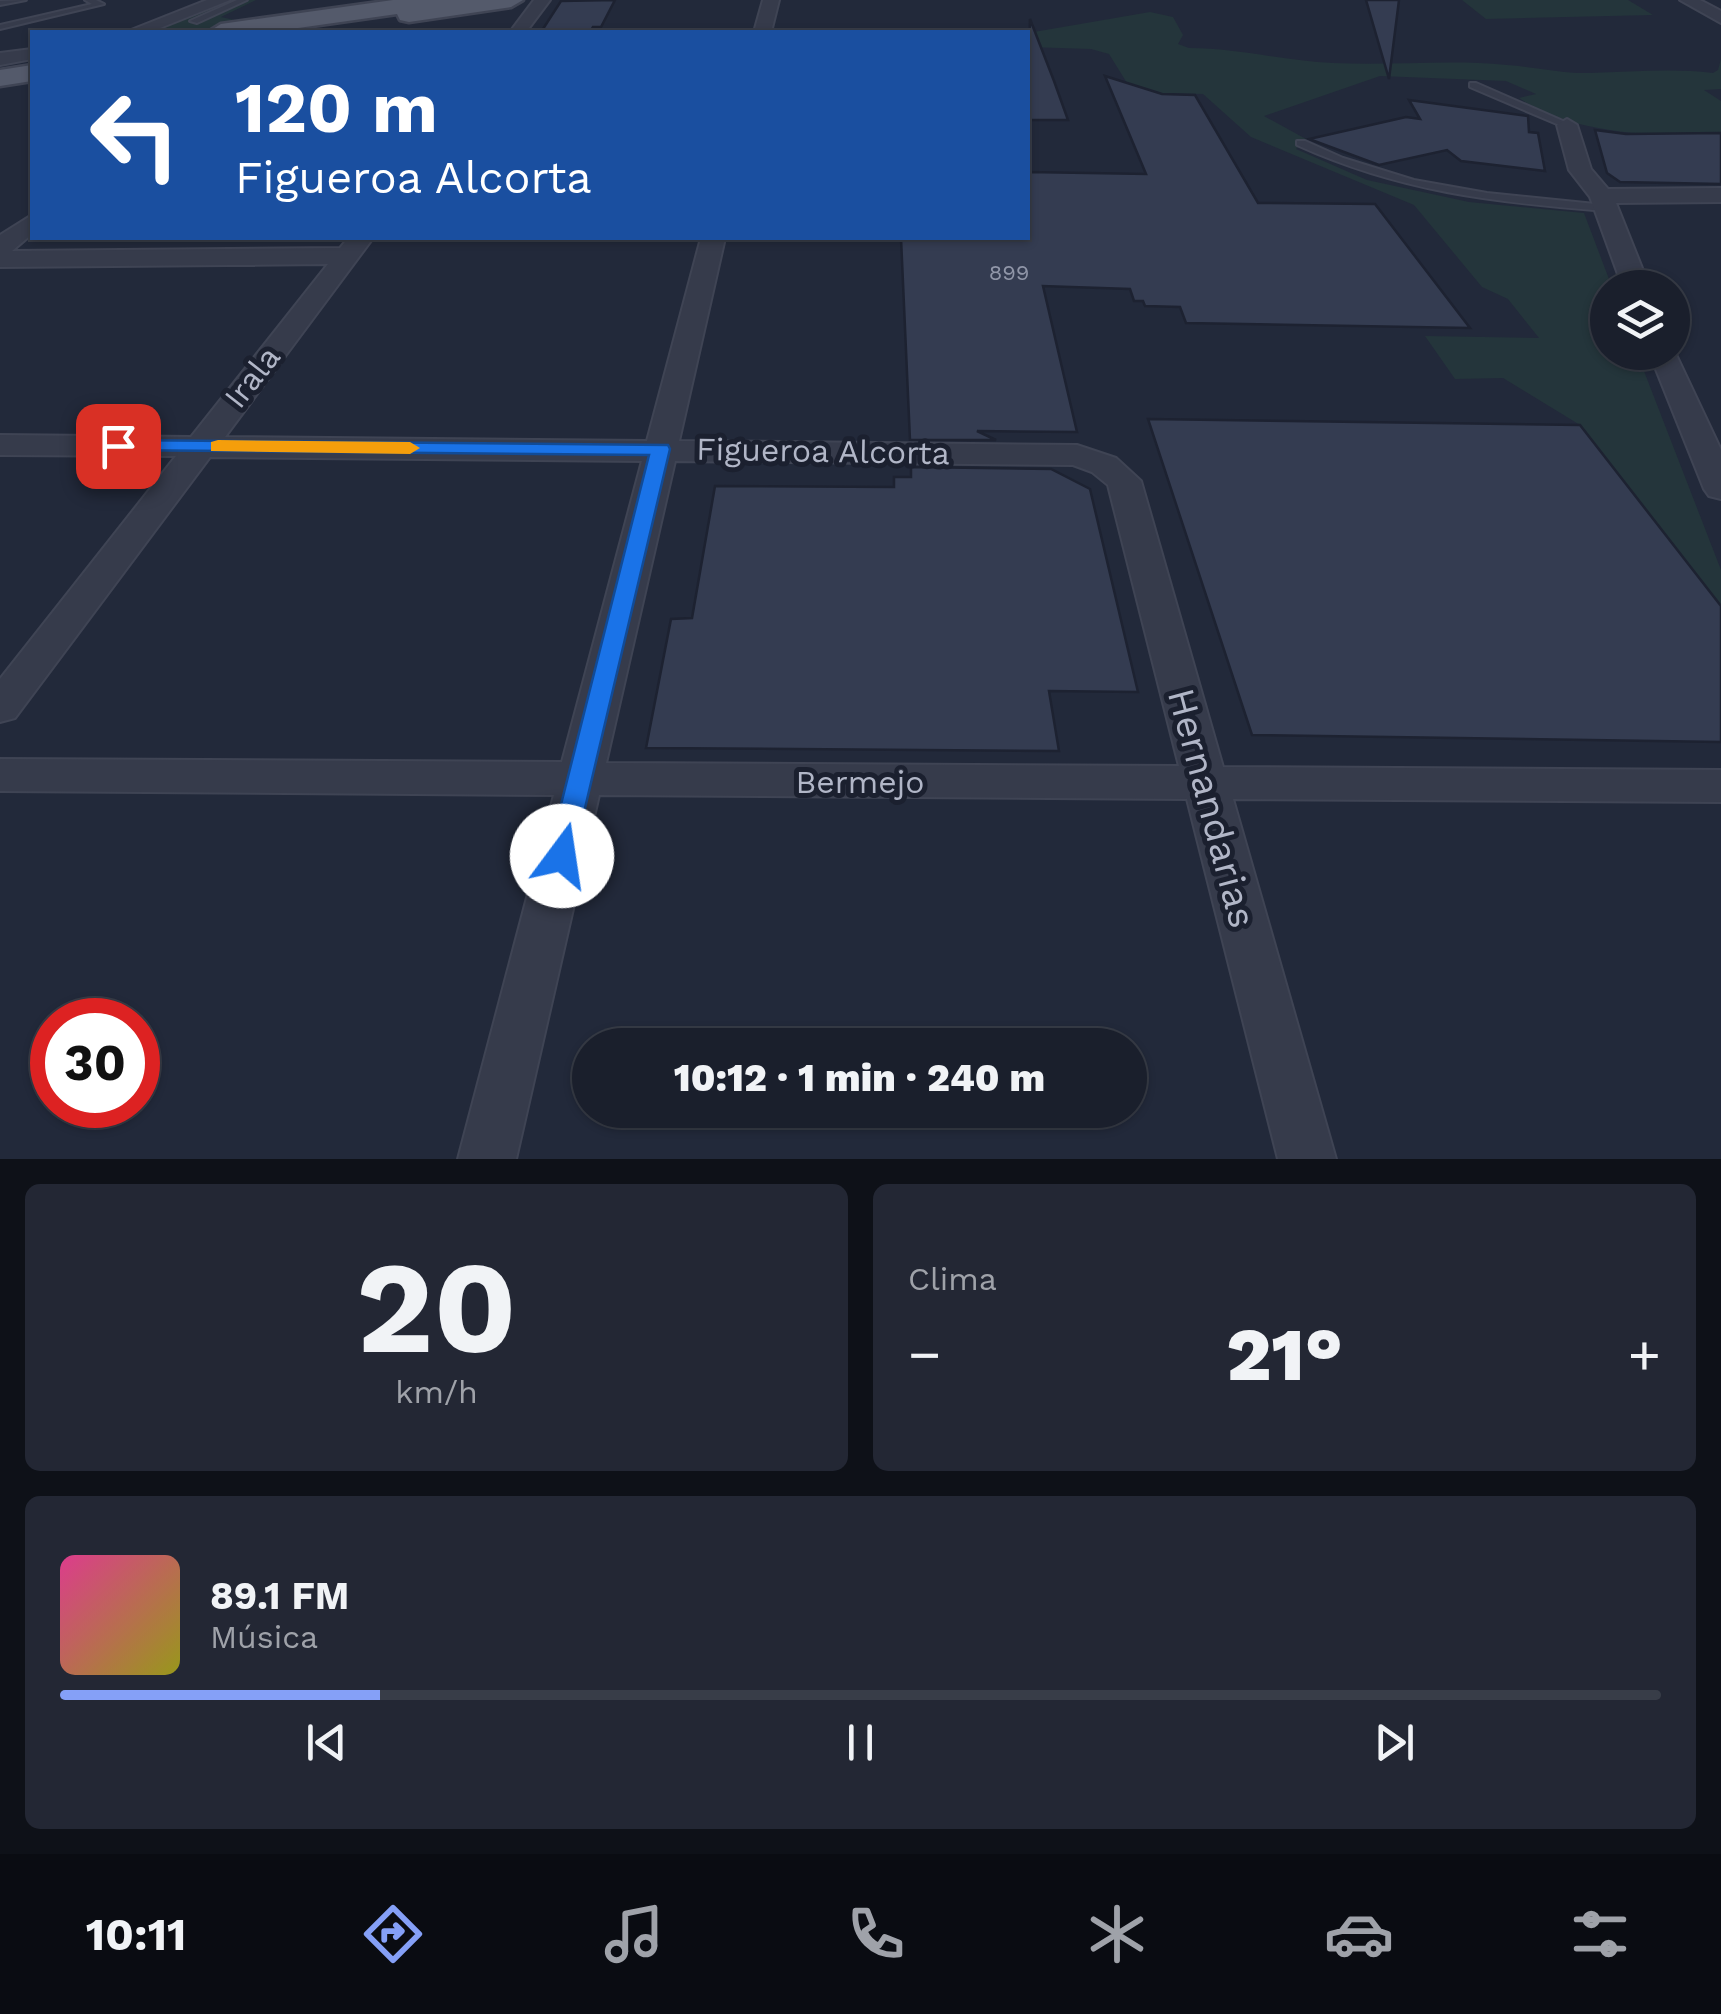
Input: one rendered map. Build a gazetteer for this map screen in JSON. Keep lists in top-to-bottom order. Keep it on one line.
{"streets":{"street":["Irala","Figueroa Alcorta","Bermejo","Hernandarias"]},"crossings":[["Irala","Figueroa Alcorta"],["Figueroa Alcorta","Hernandarias"],["Bermejo","Hernandarias"]],"house_numbers":["899"],"page":{"turn":["120 m","Figueroa Alcorta"],"limit":"30","trip":"10:12 · 1 min · 240 m","tile":[["20","km/h"],"Clima"],"heat":["−","21°","+"],"song":["89.1 FM","Música"],"tabs":"10:11"}}
